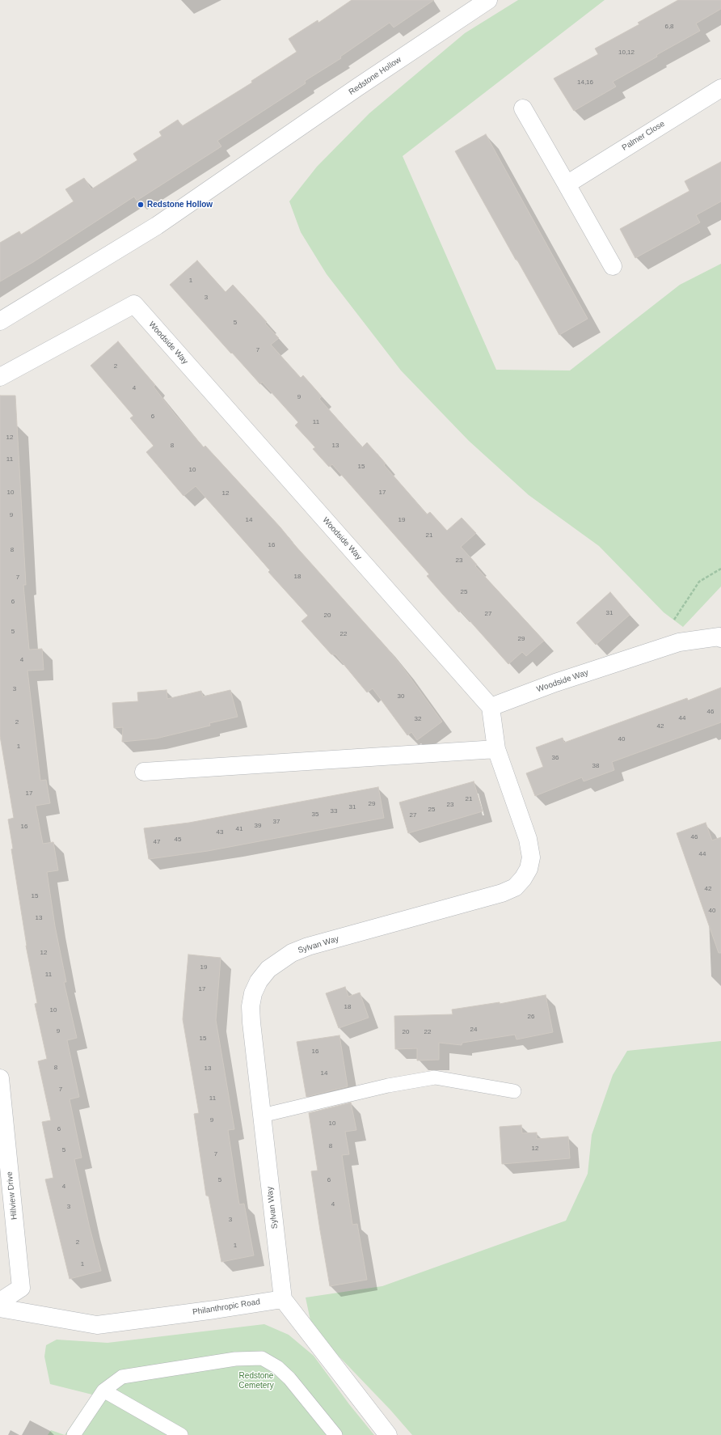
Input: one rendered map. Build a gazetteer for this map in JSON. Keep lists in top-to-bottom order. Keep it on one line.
{"streets":{"street":["Redstone Hollow","Palmer Close","Woodside Way","Sylvan Way","Hillview Drive","Philanthropic Road"]},"crossings":[["Woodside Way","Sylvan Way"],["Sylvan Way","Philanthropic Road"]],"parks":["Redstone Cemetery"],"places":["Redstone Hollow"],"house_numbers":["6,8","10,12","14,16","1","3","5","7","2","4","9","6","11","12","8","13","11","15","10","10","17","12","9","14","19","21","16","8","23","18","7","25","6","31","27","20","5","22","29","4","3","30","46","44","32","2","42","40","1","36","38","17","21","29","23","31","25","33","35","27","37","39","16","41","43","46","45","47","44","42","15","40","13","12","19","11","17","18","10","26","24","9","20","22","15","16","8","13","14","7","11","9","10","6","8","12","5","7","5","6","4","4","3","3","2","1","1"]}
